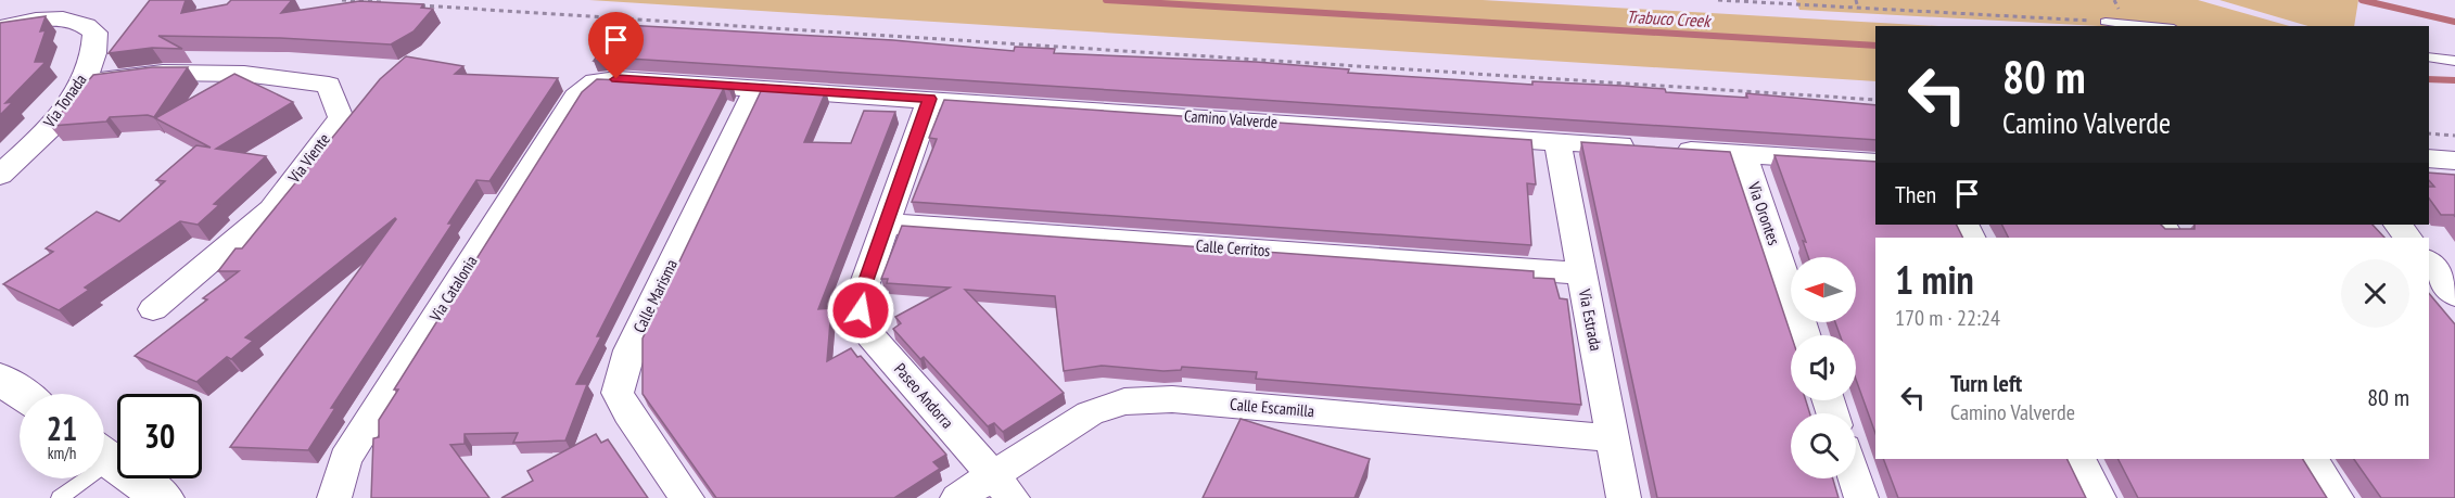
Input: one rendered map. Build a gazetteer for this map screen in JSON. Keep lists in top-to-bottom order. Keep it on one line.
{"streets":{"street":["Via Tonada","Camino Valverde","Via Viente","Via Orontes","Calle Cerritos","Via Catalonia","Calle Marisma","Via Estrada","Paseo Andorra","Calle Escamilla"]},"crossings":[["Via Tonada","Via Viente"],["Camino Valverde","Via Orontes"],["Camino Valverde","Via Catalonia"],["Camino Valverde","Calle Marisma"],["Camino Valverde","Via Estrada"],["Camino Valverde","Paseo Andorra"],["Calle Cerritos","Via Estrada"],["Calle Cerritos","Paseo Andorra"],["Via Estrada","Calle Escamilla"],["Paseo Andorra","Calle Escamilla"]],"water":["Trabuco Creek"],"north":"left","page":{"turn":["80 m","Camino Valverde"],"then":"Then","heading":["1 min","170 m · 22:24"],"list":[{"name":"Turn left","note":"Camino Valverde","value":"80 m"}],"speed":"21 km/h","limit":"30"}}
